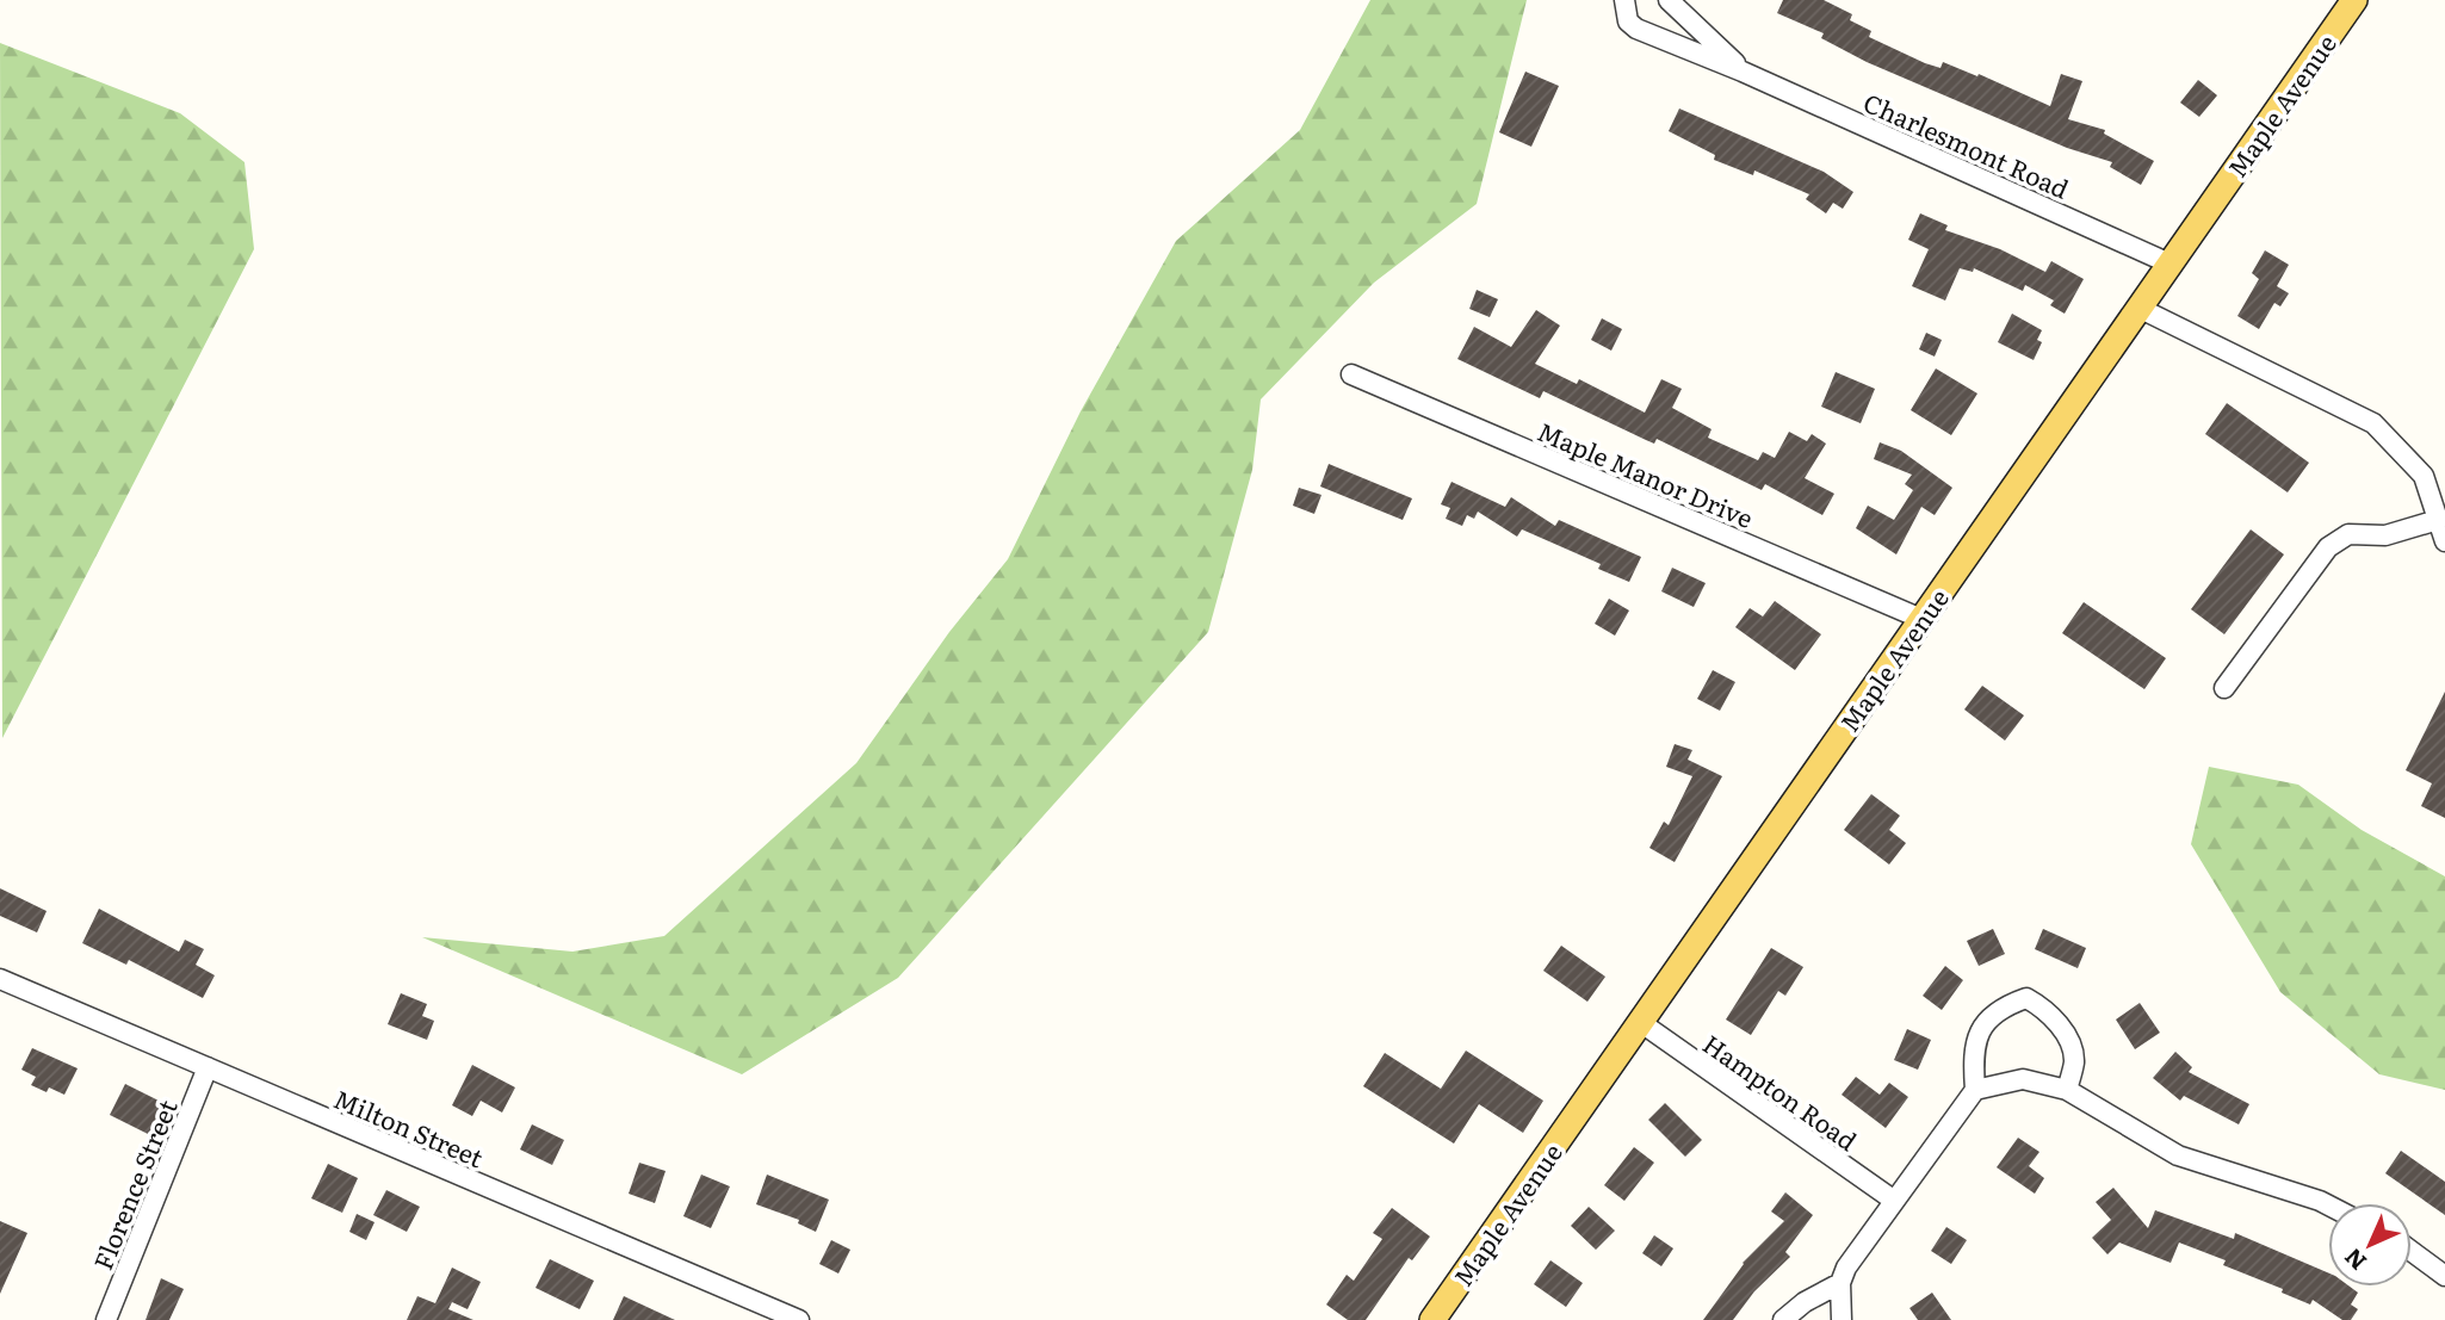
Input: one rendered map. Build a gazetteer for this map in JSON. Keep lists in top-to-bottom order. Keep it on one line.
{"streets":{"main road":["Maple Avenue"],"street":["Charlesmont Road","Maple Manor Drive","Hampton Road","Milton Street","Florence Street"]},"crossings":[["Maple Avenue","Charlesmont Road"],["Maple Avenue","Maple Manor Drive"],["Maple Avenue","Hampton Road"],["Milton Street","Florence Street"]],"north":"bottom left"}
